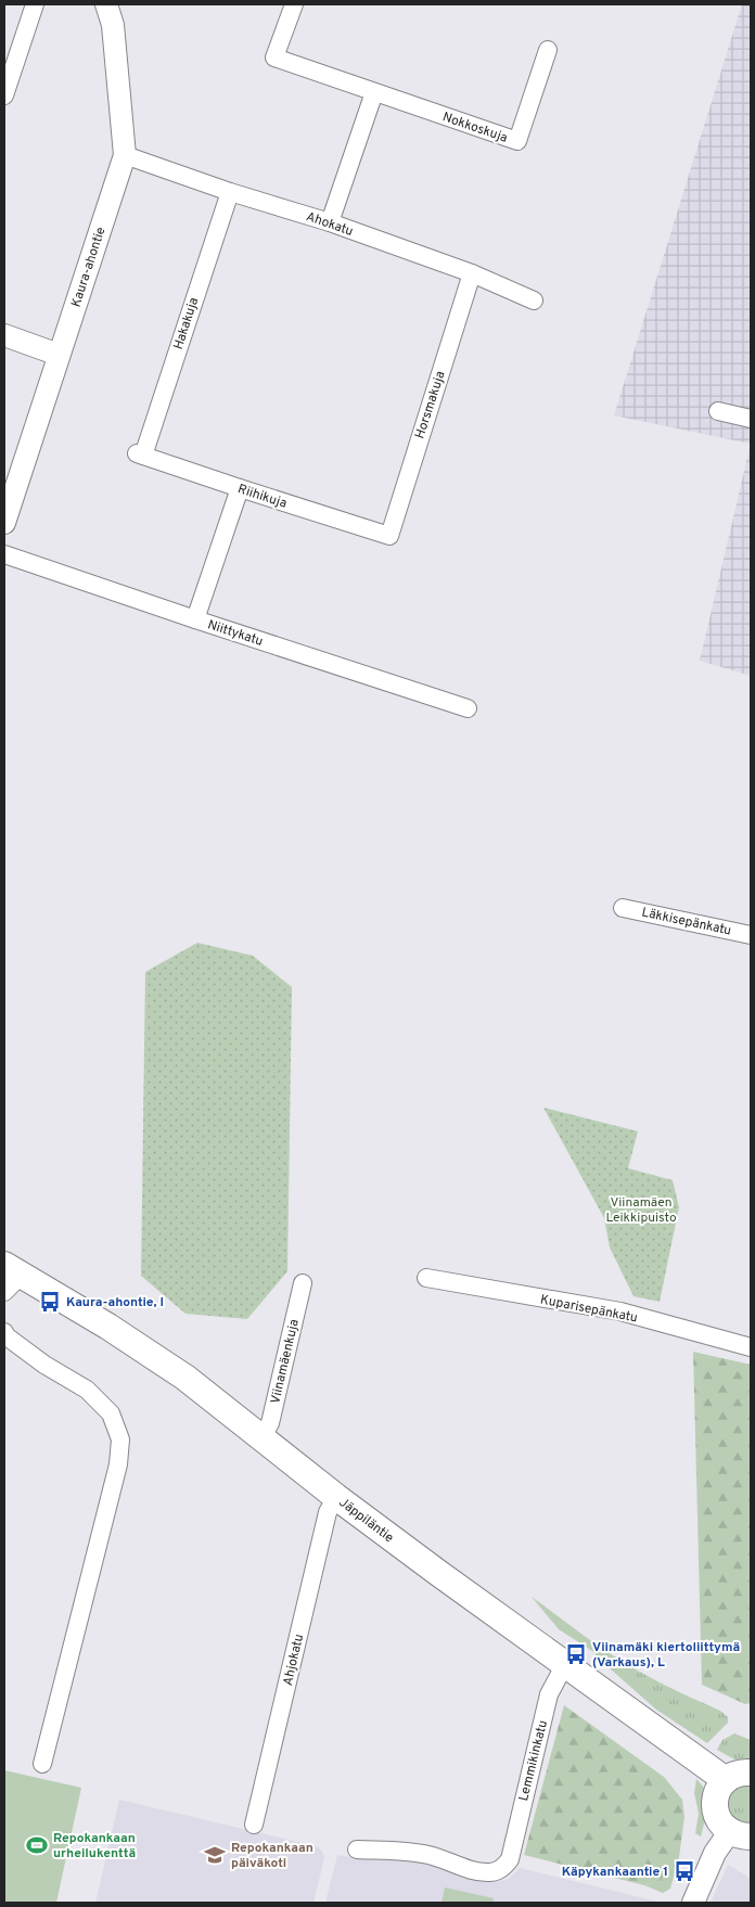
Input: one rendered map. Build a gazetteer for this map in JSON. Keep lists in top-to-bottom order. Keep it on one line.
{"streets":{"main road":["Jäppiläntie"],"street":["Nokkoskuja","Ahokatu","Kaura-ahontie","Hakakuja","Horsmakuja","Riihikuja","Niittykatu","Läkkisepänkatu","Kuparisepänkatu","Viinamäenkuja","Ahjokatu","Lemmikinkatu"]},"crossings":[["Ahokatu","Kaura-ahontie"],["Ahokatu","Hakakuja"],["Ahokatu","Horsmakuja"],["Hakakuja","Riihikuja"],["Horsmakuja","Riihikuja"],["Viinamäenkuja","Jäppiläntie"],["Jäppiläntie","Ahjokatu"],["Jäppiläntie","Lemmikinkatu"]],"parks":["Viinamäen Leikkipuisto"],"places":{"bus stop":["Kaura-ahontie, I","Viinamäki kiertoliittymä (Varkaus), L","Käpykankaantie 1"],"sports":["Repokankaan urheilukenttä"],"school or university":["Repokankaan päiväkoti"]}}
